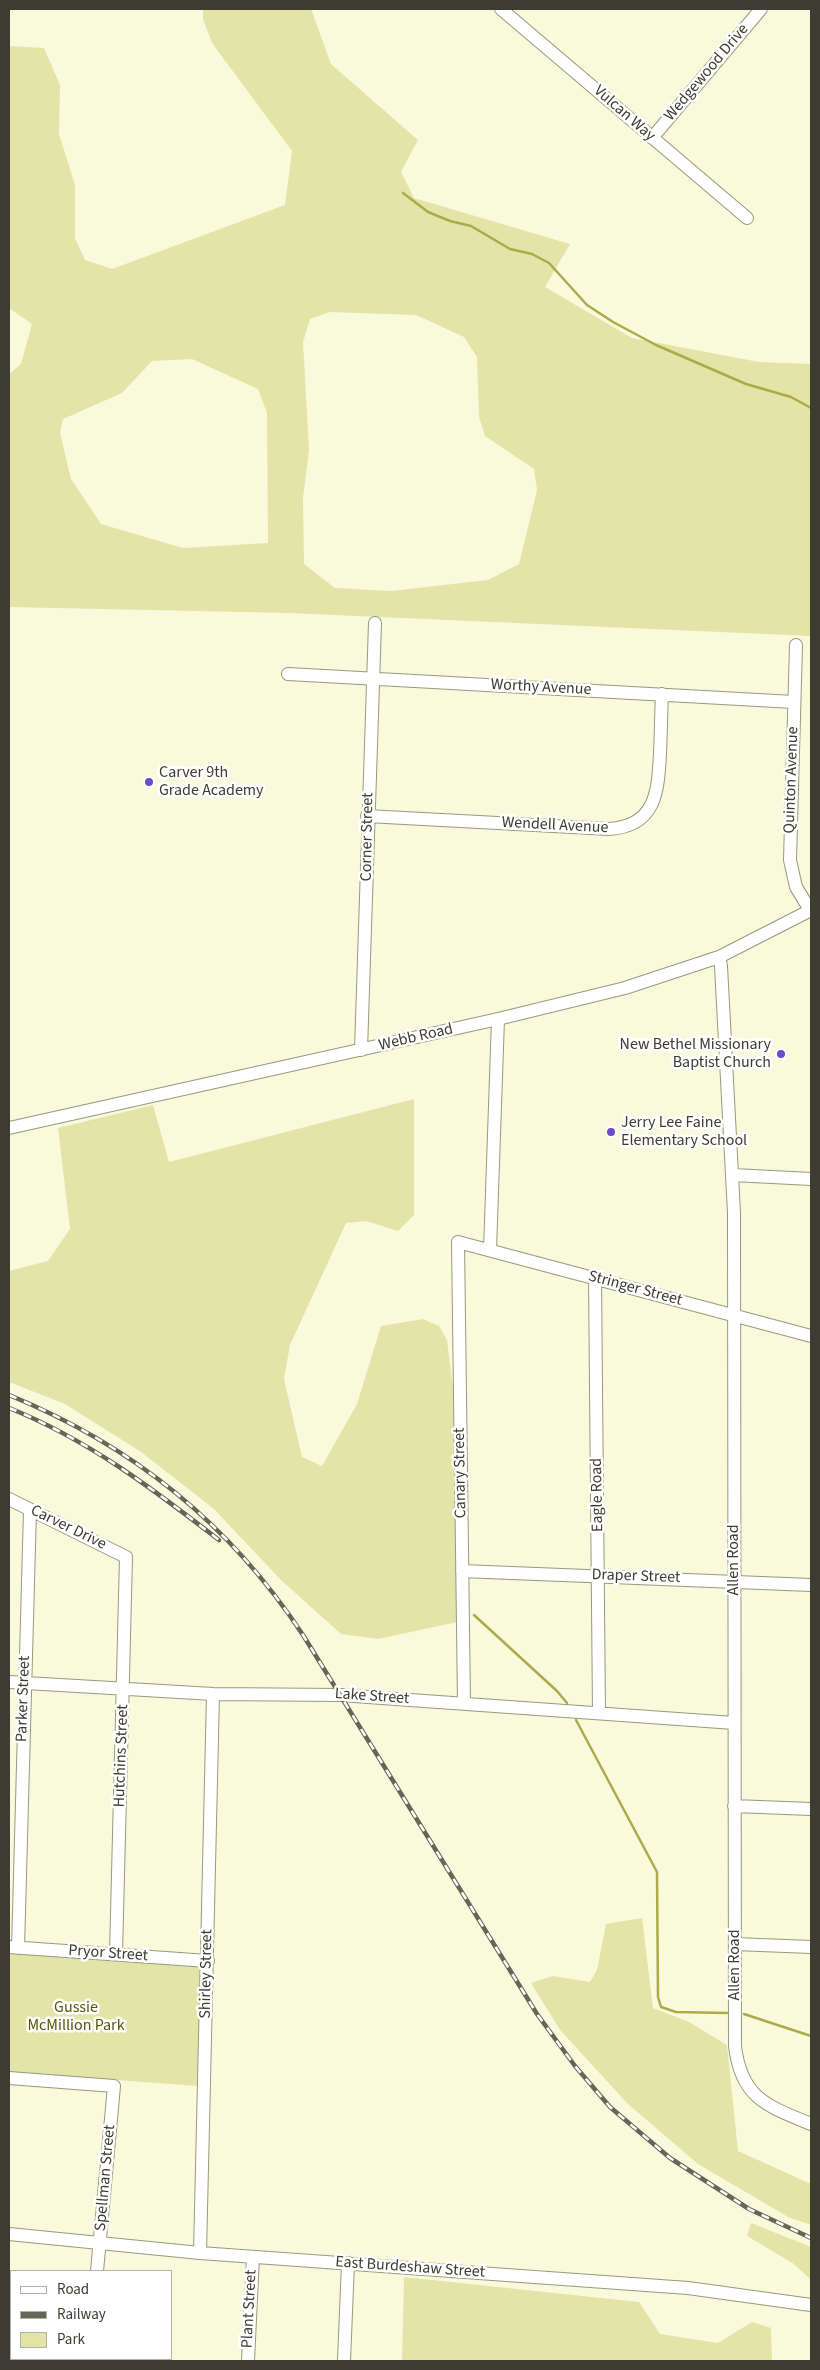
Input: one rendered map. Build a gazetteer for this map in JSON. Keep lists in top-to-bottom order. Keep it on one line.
{"streets":{"street":["Wedgewood Drive","Vulcan Way","Worthy Avenue","Quinton Avenue","Wendell Avenue","Corner Street","Webb Road","Stringer Street","Canary Street","Eagle Road","Carver Drive","Allen Road","Draper Street","Lake Street","Parker Street","Hutchins Street","Pryor Street","Shirley Street","Spellman Street","East Burdeshaw Street","Plant Street"]},"crossings":[["Wedgewood Drive","Vulcan Way"],["Worthy Avenue","Quinton Avenue"],["Worthy Avenue","Wendell Avenue"],["Worthy Avenue","Corner Street"],["Quinton Avenue","Webb Road"],["Wendell Avenue","Corner Street"],["Corner Street","Webb Road"],["Webb Road","Allen Road"],["Stringer Street","Canary Street"],["Stringer Street","Eagle Road"],["Stringer Street","Allen Road"],["Canary Street","Draper Street"],["Canary Street","Lake Street"],["Eagle Road","Draper Street"],["Eagle Road","Lake Street"],["Carver Drive","Parker Street"],["Carver Drive","Hutchins Street"],["Allen Road","Draper Street"],["Allen Road","Lake Street"],["Lake Street","Parker Street"],["Lake Street","Hutchins Street"],["Lake Street","Shirley Street"],["Parker Street","Pryor Street"],["Hutchins Street","Pryor Street"],["Pryor Street","Shirley Street"],["Shirley Street","East Burdeshaw Street"],["Spellman Street","East Burdeshaw Street"],["East Burdeshaw Street","Plant Street"]],"parks":["Gussie McMillion Park"],"places":["Carver 9th Grade Academy","New Bethel Missionary Baptist Church","Jerry Lee Faine Elementary School"],"legend":["Road","Railway","Park"]}
